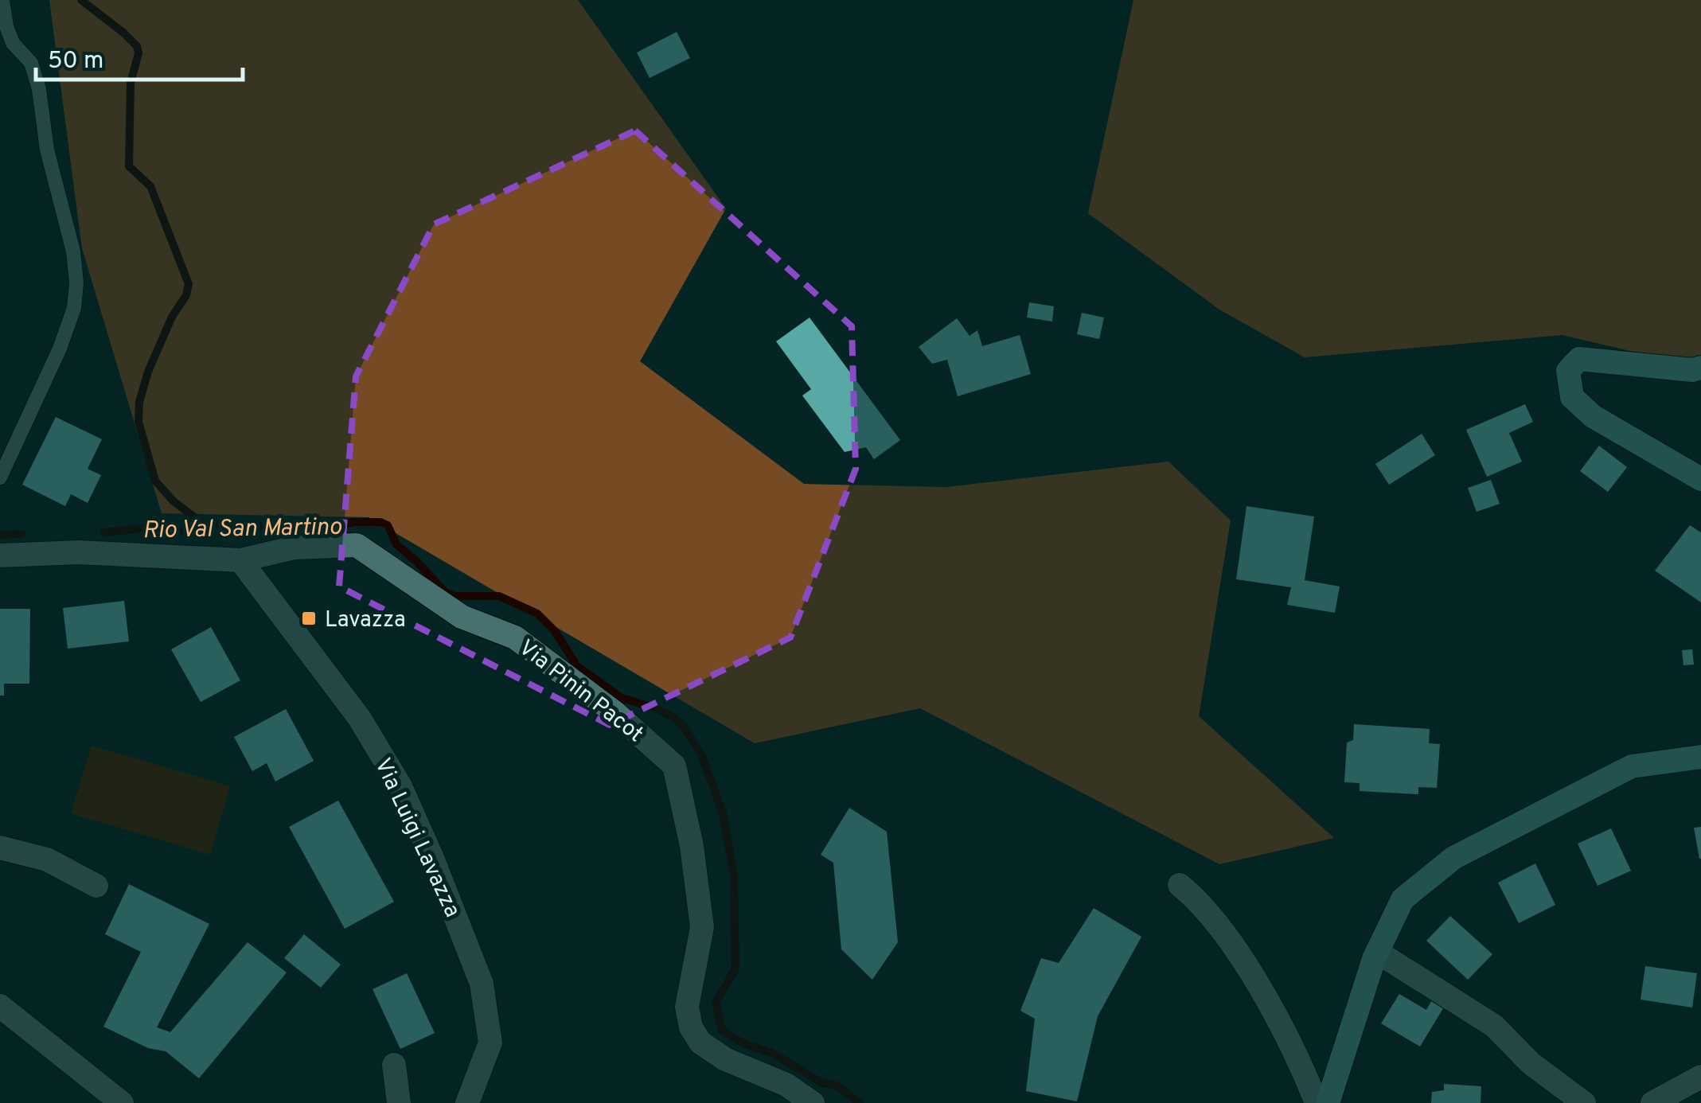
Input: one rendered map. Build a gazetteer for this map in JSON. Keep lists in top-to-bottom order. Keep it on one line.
{"streets":{"street":["Via Pinin Pacot","Via Luigi Lavazza"]},"crossings":[["Via Pinin Pacot","Via Luigi Lavazza"]],"water":["Rio Val San Martino"],"places":{"transit":["Lavazza"]},"scale_bar":"50 m"}
